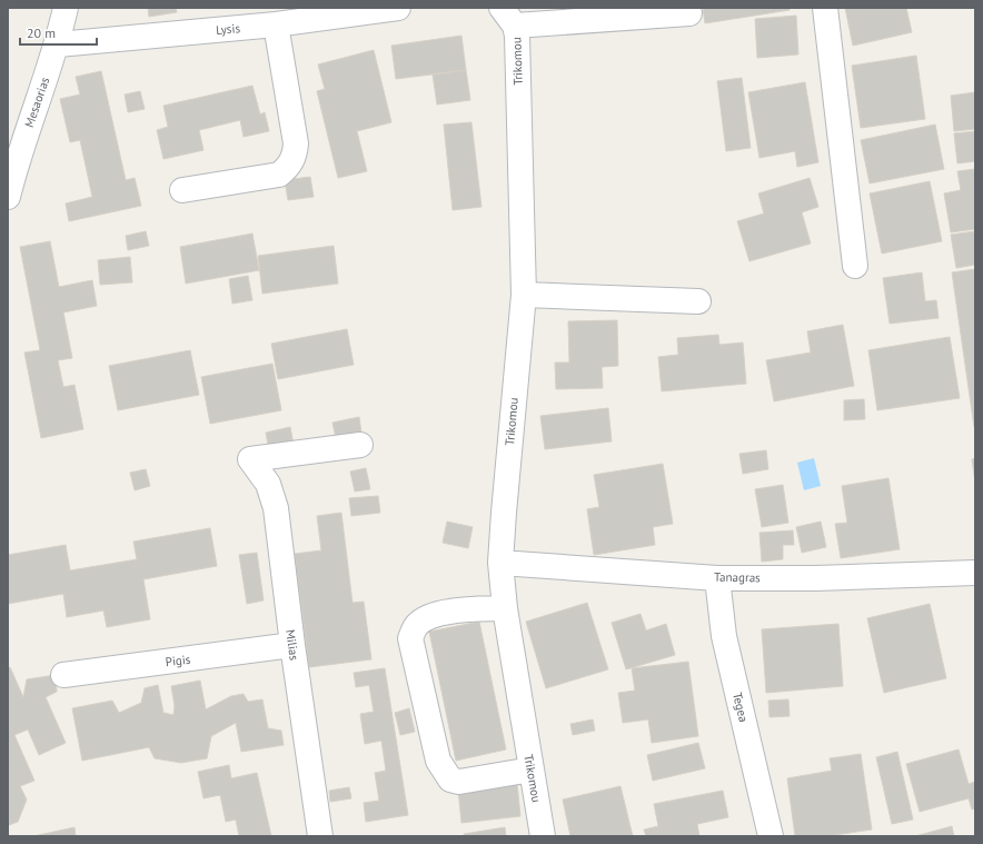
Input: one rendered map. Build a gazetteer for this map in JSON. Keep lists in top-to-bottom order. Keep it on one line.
{"streets":{"street":["Lysis","Trikomou","Mesaorias","Tanagras","Milias","Pigis","Tegea"]},"crossings":[["Lysis","Mesaorias"],["Trikomou","Tanagras"],["Tanagras","Tegea"],["Milias","Pigis"]],"scale_bar":"20 m"}
